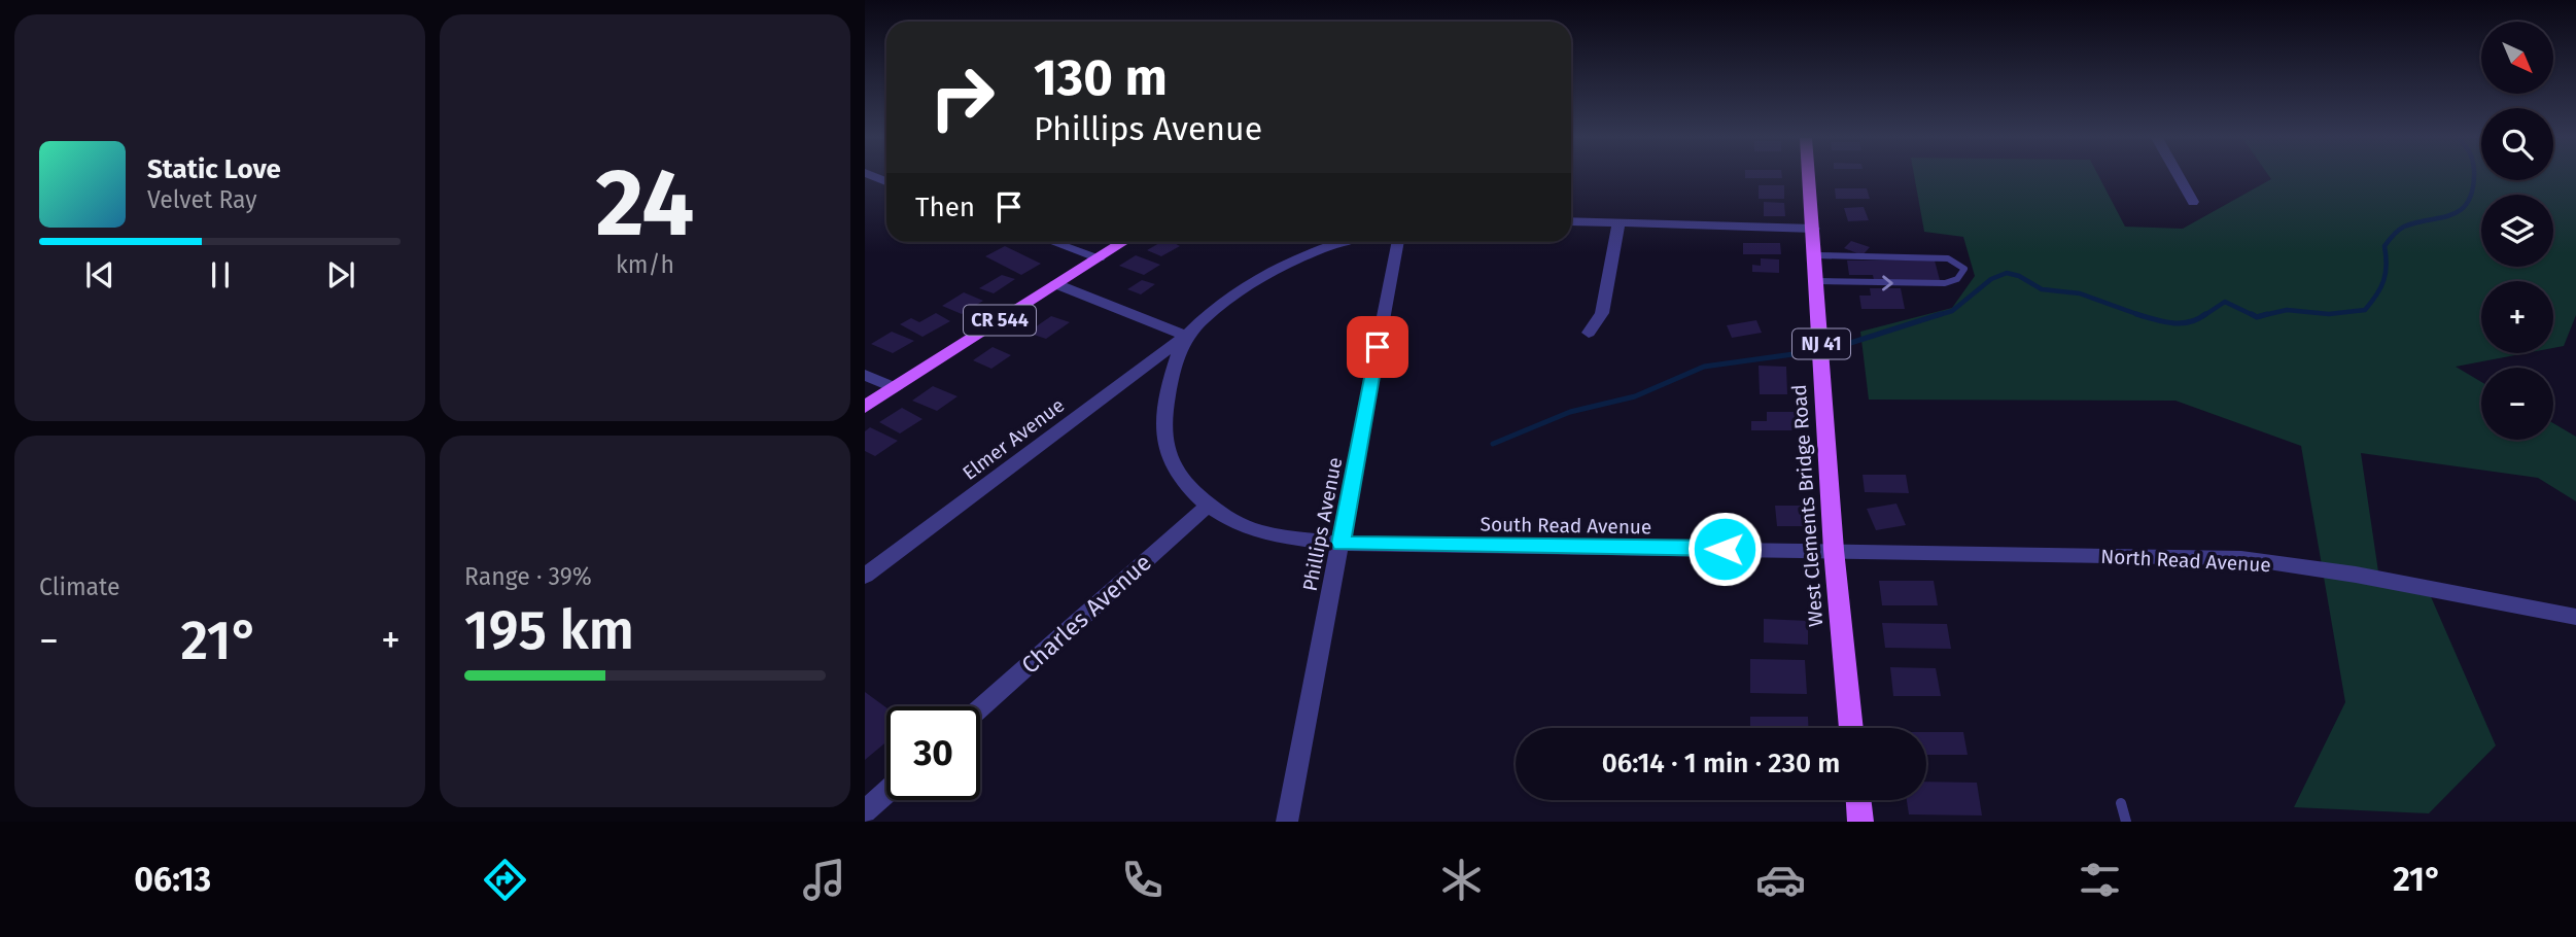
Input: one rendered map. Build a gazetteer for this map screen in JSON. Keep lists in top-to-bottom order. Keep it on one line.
{"streets":{"main road":["CR 544","NJ 41","West Clements Bridge Road"],"street":["Elmer Avenue","Phillips Avenue","South Read Avenue","North Read Avenue","Charles Avenue"]},"crossings":[["Elmer Avenue","South Read Avenue"],["West Clements Bridge Road","South Read Avenue"],["West Clements Bridge Road","North Read Avenue"],["Phillips Avenue","South Read Avenue"],["South Read Avenue","North Read Avenue"],["South Read Avenue","Charles Avenue"]],"north":"bottom right","page":{"tile":[["24","km/h"],"Climate",["Range · 39%","195 km"]],"map_buttons":["+","−"],"turn":["130 m","Phillips Avenue"],"song":["Static Love","Velvet Ray"],"then":"Then","heat":["−","21°","+"],"limit":"30","trip":"06:14 · 1 min · 230 m","tabs":["06:13","21°"]}}
